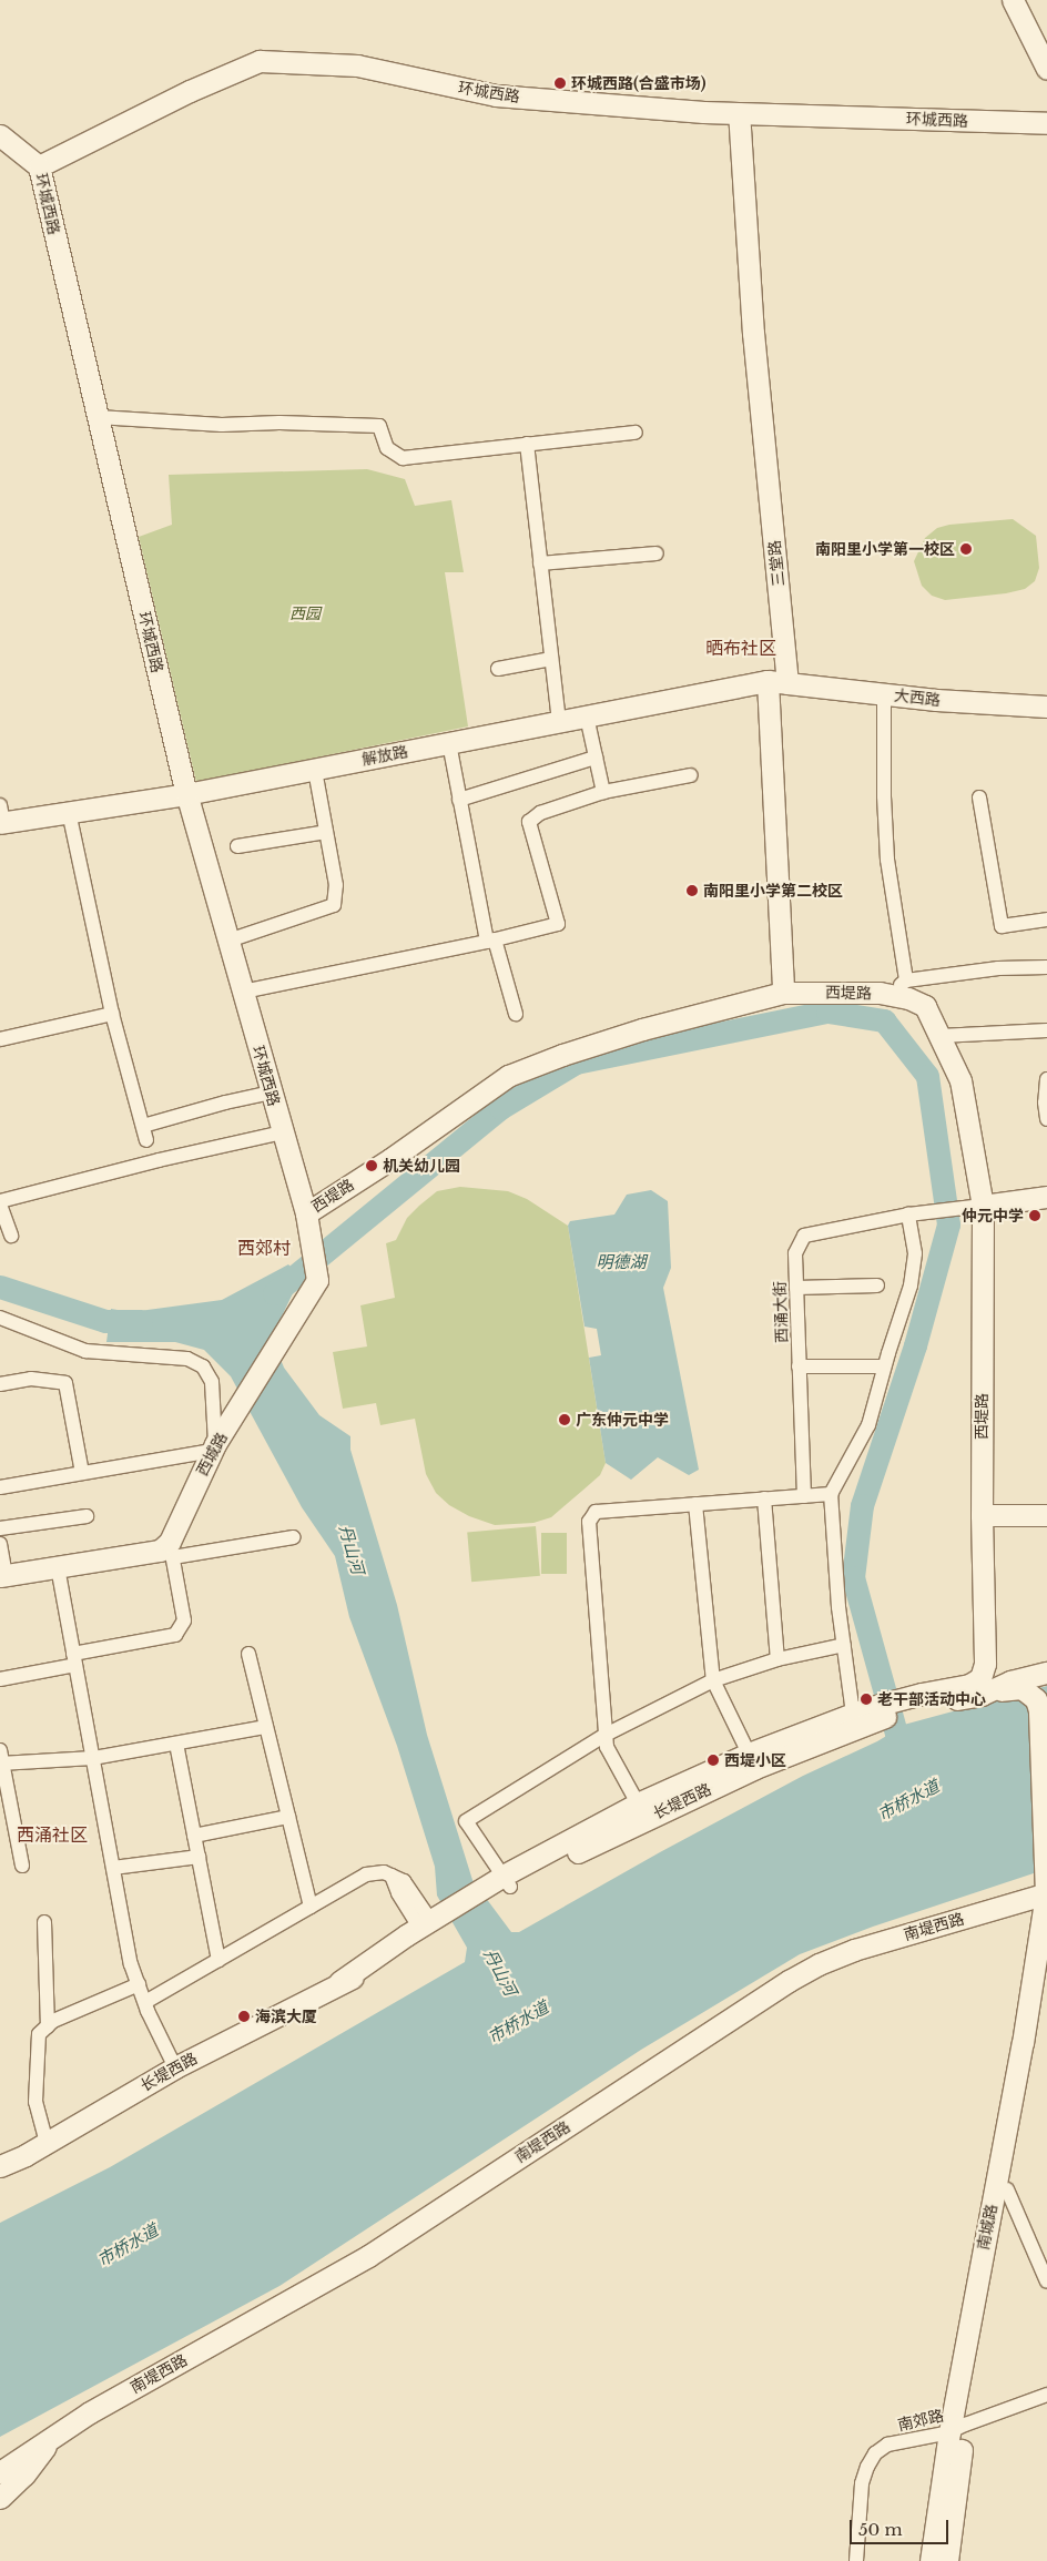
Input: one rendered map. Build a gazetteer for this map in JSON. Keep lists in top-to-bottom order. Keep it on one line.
{"streets":{"street":["环城西路","三堂路","大西路","解放路","西堤路","西涌大街","西城路","长堤西路","南堤西路","南城路","南郊路"]},"crossings":[["环城西路","三堂路"],["环城西路","解放路"],["环城西路","西堤路"],["环城西路","西城路"],["三堂路","大西路"],["三堂路","解放路"],["三堂路","西堤路"],["大西路","解放路"],["西堤路","西城路"],["西堤路","长堤西路"],["西堤路","南城路"],["长堤西路","南城路"],["南堤西路","南城路"],["南城路","南郊路"]],"districts":["晒布社区","西郊村","西涌社区"],"water":["明德湖","丹山河","市桥水道"],"parks":["西园"],"places":["环城西路(合盛市场)","南阳里小学第一校区","南阳里小学第二校区","机关幼儿园","仲元中学","广东仲元中学","老干部活动中心","西堤小区","海滨大厦"],"scale_bar":"50 m"}
